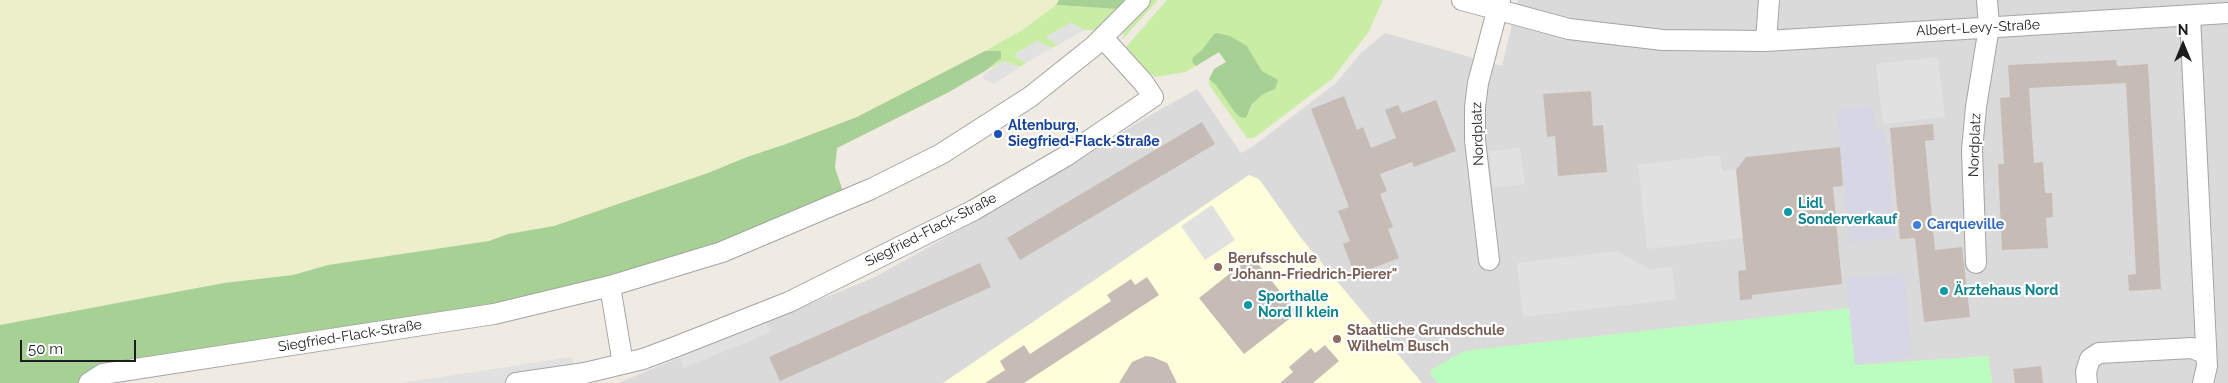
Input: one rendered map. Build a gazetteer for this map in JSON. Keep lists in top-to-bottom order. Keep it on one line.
{"streets":{"street":["Albert-Levy-Straße","Nordplatz","Siegfried-Flack-Straße"]},"crossings":[["Albert-Levy-Straße","Nordplatz"]],"places":["Altenburg, Siegfried-Flack-Straße","Lidl Sonderverkauf","Carqueville","Berufsschule \"Johann-Friedrich-Pierer\"","Ärztehaus Nord","Sporthalle Nord II klein","Staatliche Grundschule Wilhelm Busch"],"scale_bar":"50 m","north":"top"}
